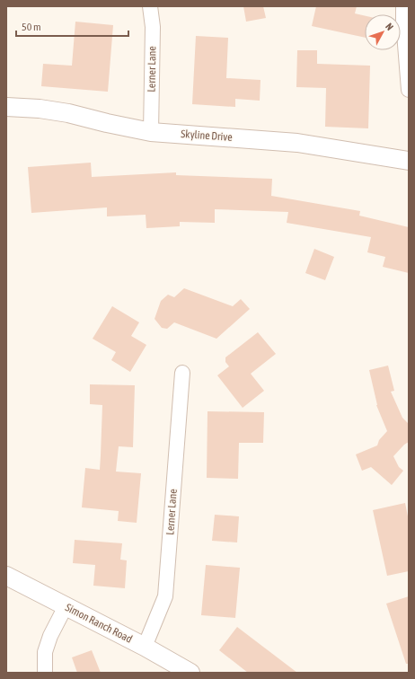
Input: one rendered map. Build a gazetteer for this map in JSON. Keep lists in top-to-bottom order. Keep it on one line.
{"streets":{"street":["Lerner Lane","Skyline Drive","Simon Ranch Road"]},"crossings":[["Lerner Lane","Skyline Drive"],["Lerner Lane","Simon Ranch Road"]],"scale_bar":"50 m","north":"top right"}
